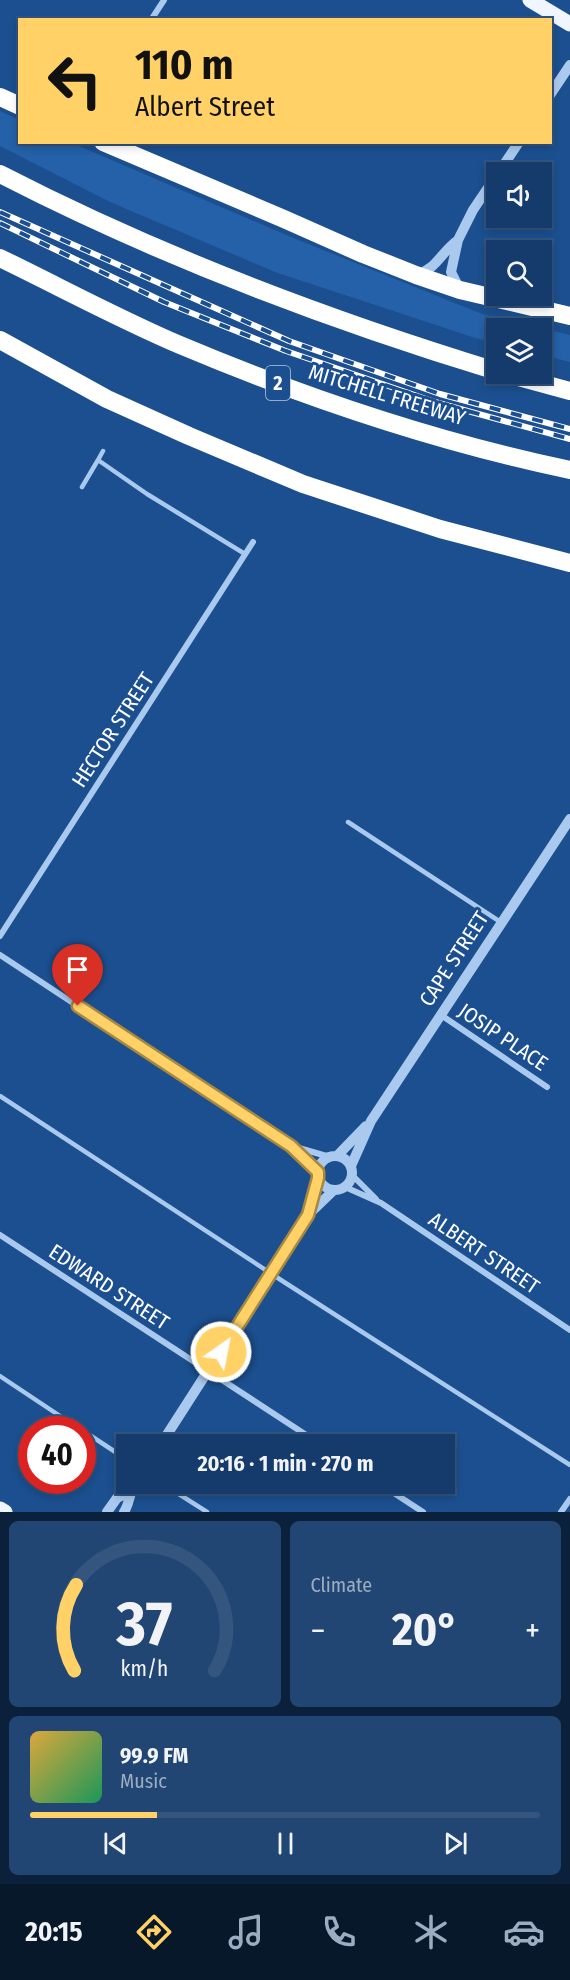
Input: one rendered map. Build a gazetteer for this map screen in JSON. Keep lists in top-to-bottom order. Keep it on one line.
{"streets":{"highway":["2","MITCHELL FREEWAY"],"street":["HECTOR STREET","CAPE STREET","JOSIP PLACE","ALBERT STREET","EDWARD STREET"]},"crossings":[["CAPE STREET","JOSIP PLACE"],["CAPE STREET","ALBERT STREET"]],"page":{"turn":["110 m","Albert Street"],"limit":"40","trip":"20:16 · 1 min · 270 m","tile":"Climate","heat":["−","20°","+"],"song":["99.9 FM","Music"],"tabs":"20:15","gauge":["37","km/h"]}}
